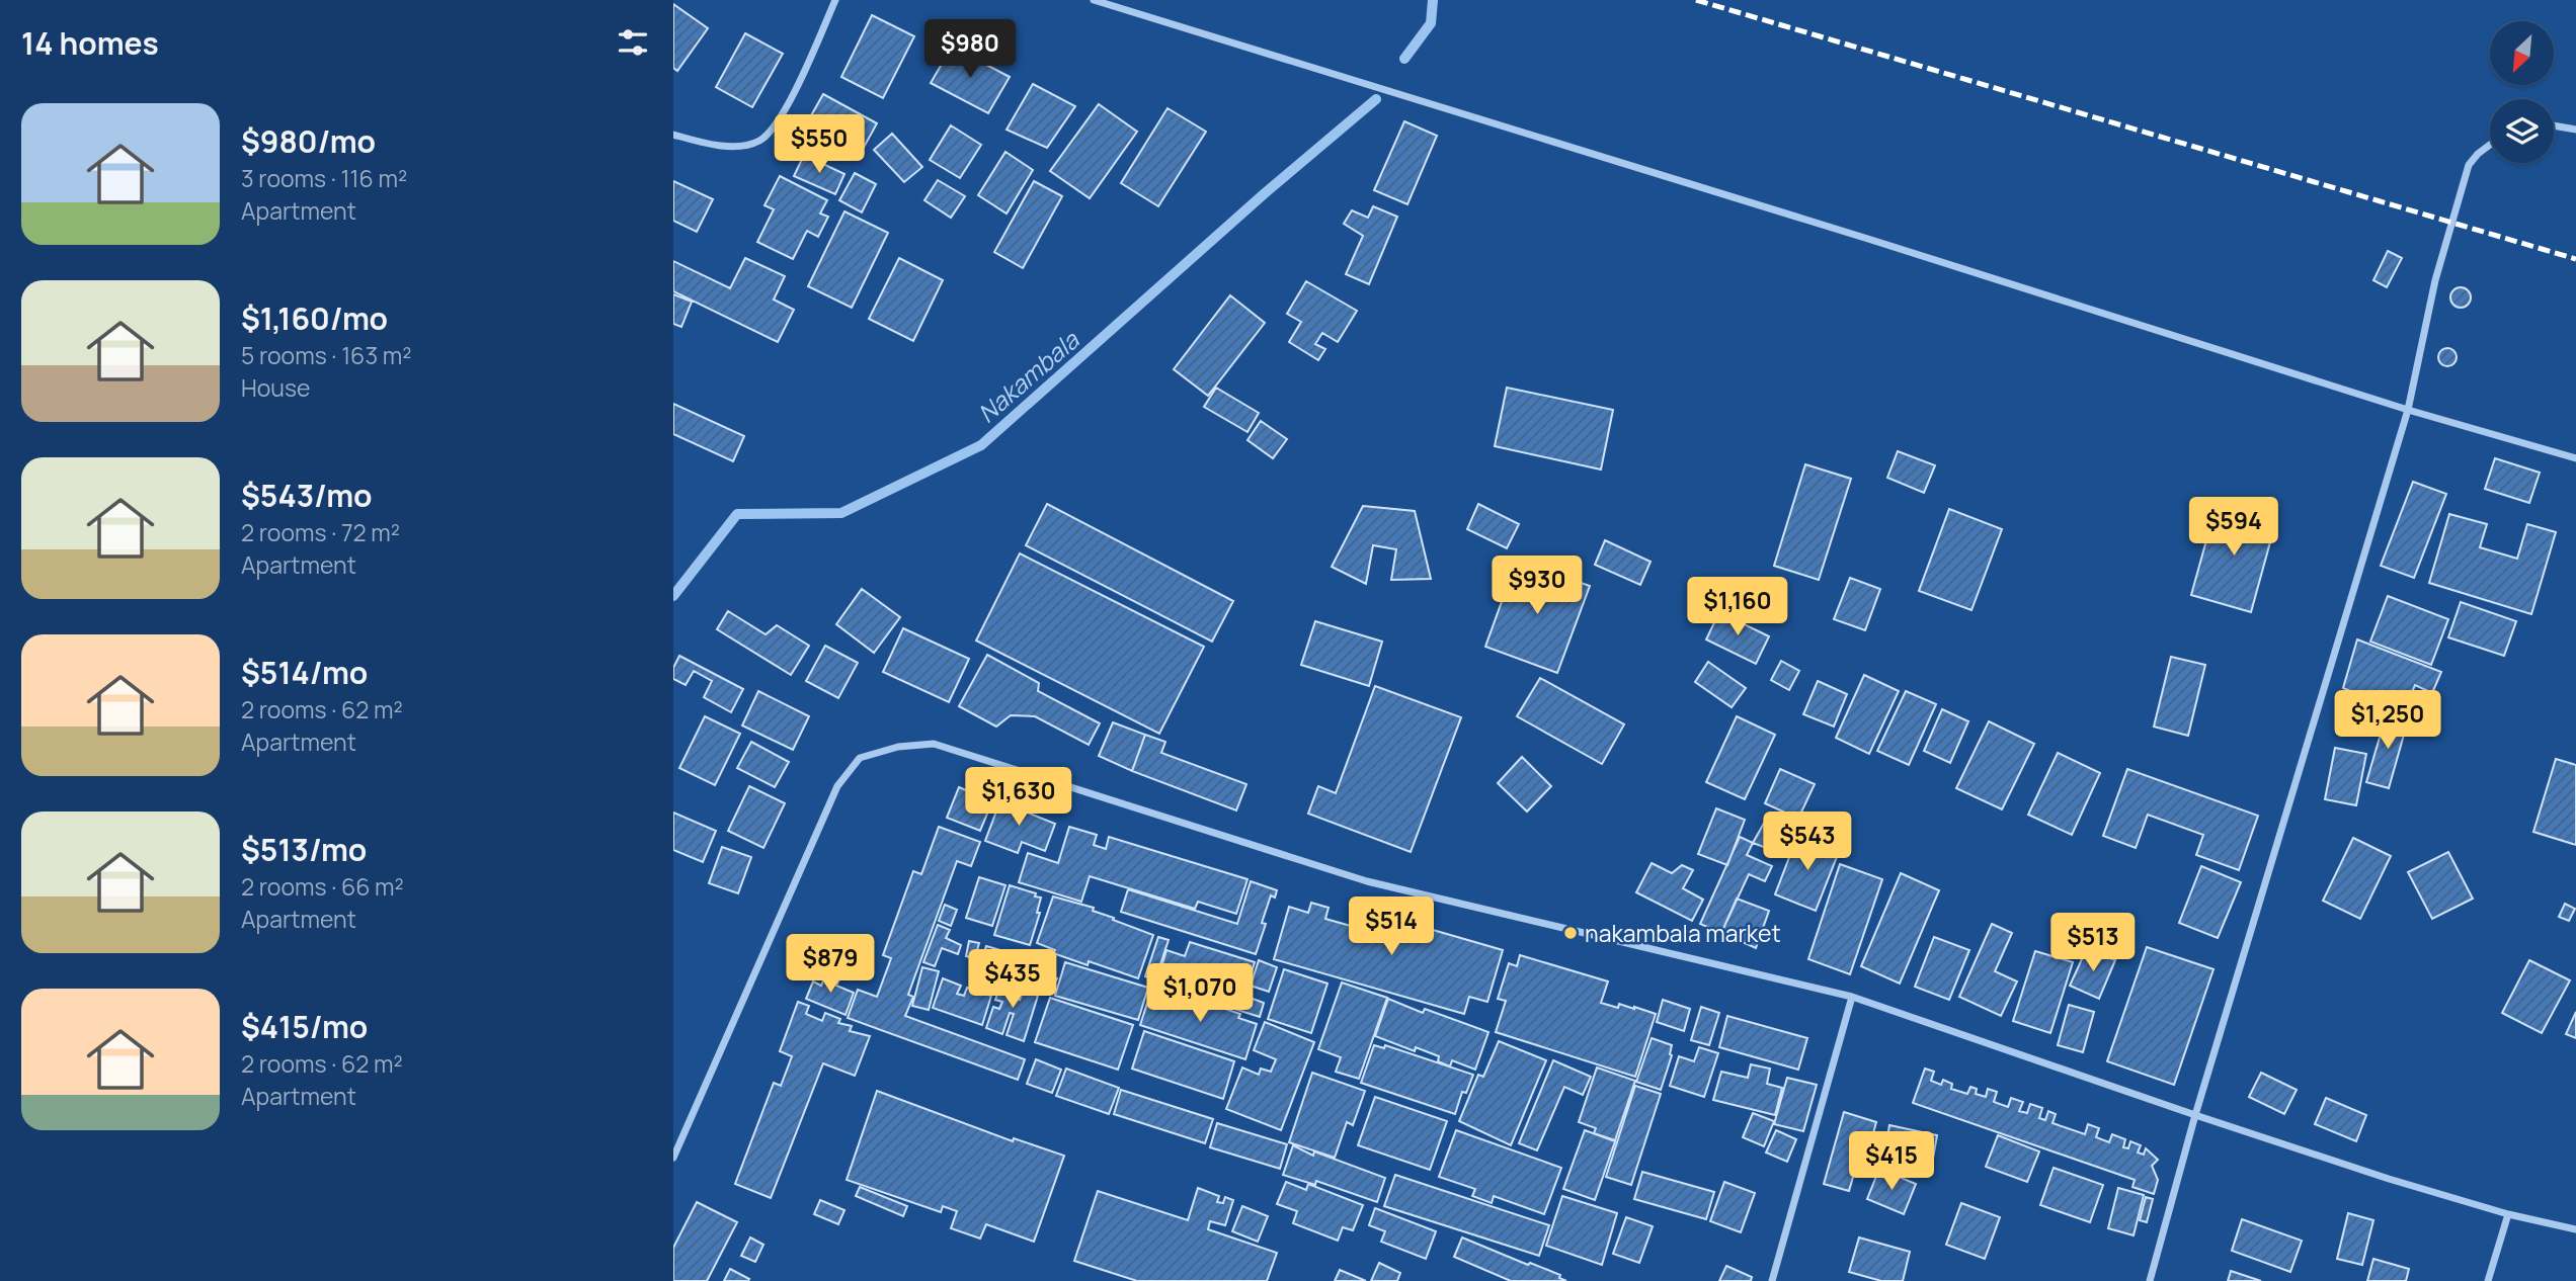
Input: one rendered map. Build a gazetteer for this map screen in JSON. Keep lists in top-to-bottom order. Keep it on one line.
{"water":["Nakambala"],"places":["nakambala market"],"north":"bottom left","page":{"heading":"14 homes","price":["$980","$550","$594","$930","$1,160","$1,250","$1,630","$543","$514","$513","$879","$435","$1,070","$415"],"list":[{"name":"$980/mo","note":"3 rooms · 116 m² · Apartment"},{"name":"$1,160/mo","note":"5 rooms · 163 m² · House"},{"name":"$543/mo","note":"2 rooms · 72 m² · Apartment"},{"name":"$514/mo","note":"2 rooms · 62 m² · Apartment"},{"name":"$513/mo","note":"2 rooms · 66 m² · Apartment"},{"name":"$415/mo","note":"2 rooms · 62 m² · Apartment"}]}}
